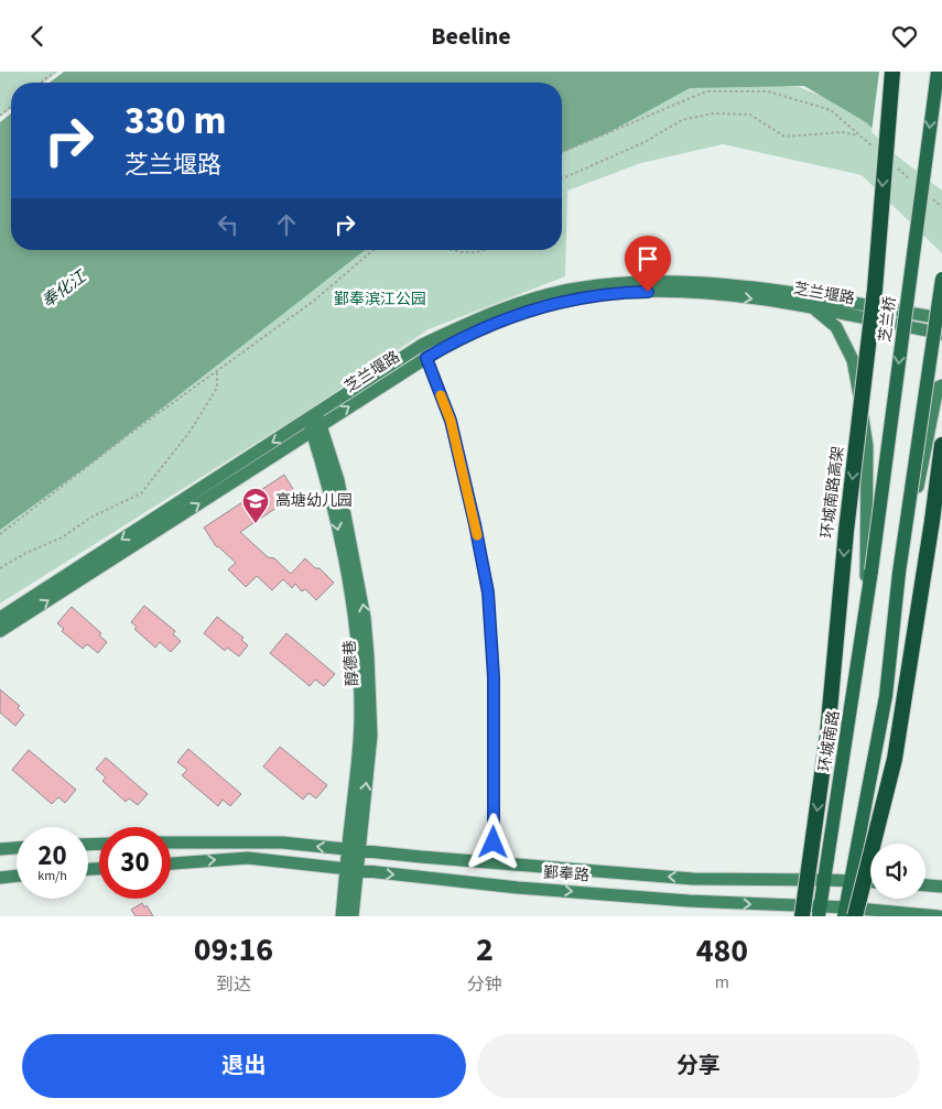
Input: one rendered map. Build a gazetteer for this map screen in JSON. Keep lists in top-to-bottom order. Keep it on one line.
{"streets":{"highway":["环城南路高架"],"main road":["芝兰桥","环城南路"],"street":["芝兰堰路","醇德巷","鄞奉路"]},"crossings":[["芝兰堰路","醇德巷"],["芝兰桥","环城南路"],["醇德巷","鄞奉路"],["环城南路","鄞奉路"]],"water":["奉化江"],"parks":["鄞奉滨江公园"],"places":{"school or university":["高塘幼儿园"]},"page":{"header":"Beeline","turn":["330 m","芝兰堰路"],"speed":"20 km/h","limit":"30","eta":["09:16","到达","2","分钟","480","m"],"buttons":["退出","分享"]}}
